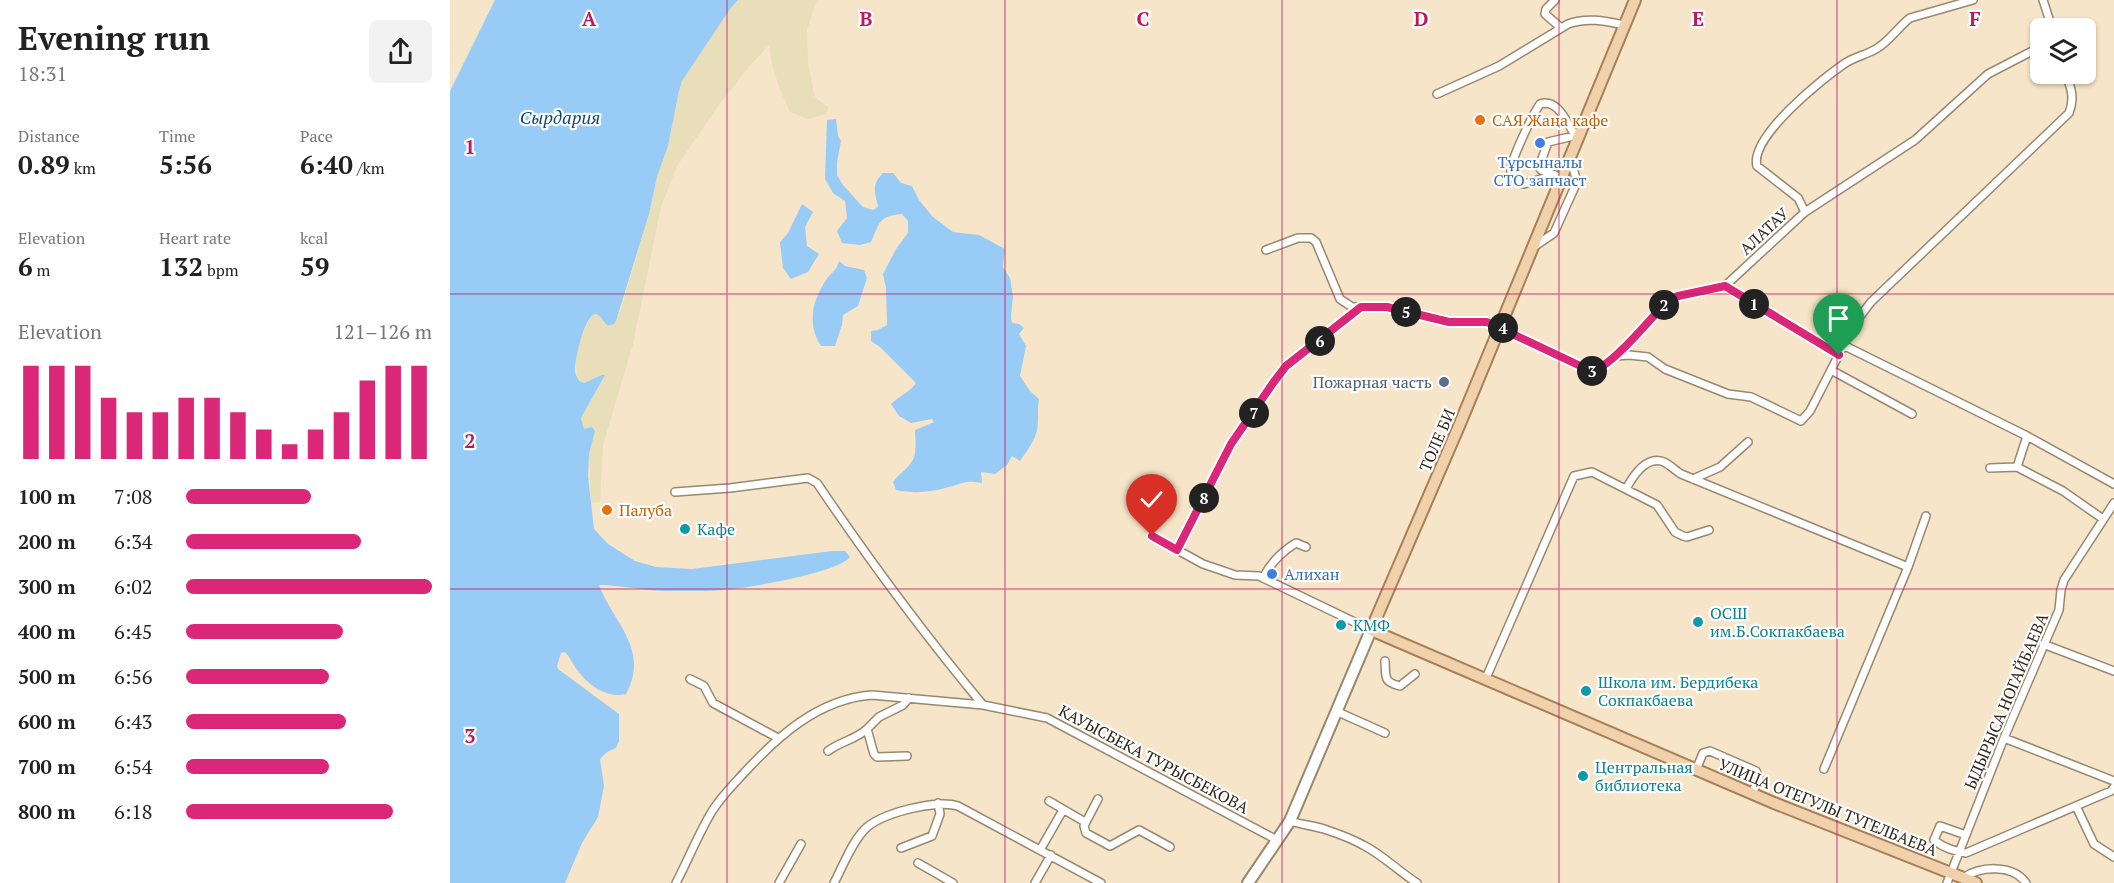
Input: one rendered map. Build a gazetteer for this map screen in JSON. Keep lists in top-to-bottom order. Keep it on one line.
{"streets":{"main road":["ТОЛЕ БИ","УЛИЦА ОТЕГУЛЫ ТУГЕЛБАЕВА"],"street":["АЛАТАУ","ЫДЫРЫСА НОГАЙБАЕВА","КАУЫСБЕКА ТУРЫСБЕКОВА"]},"crossings":[["ТОЛЕ БИ","КАУЫСБЕКА ТУРЫСБЕКОВА"],["ТОЛЕ БИ","УЛИЦА ОТЕГУЛЫ ТУГЕЛБАЕВА"],["ЫДЫРЫСА НОГАЙБАЕВА","УЛИЦА ОТЕГУЛЫ ТУГЕЛБАЕВА"]],"water":["Сырдария"],"places":["САЯ Жаңа кафе","Тұрсыналы СТО запчаст","Пожарная часть","Палуба","Кафе","Алихан","ОСШ им.Б.Сокпакбаева","КМФ","Школа им. Бердибека Сокпакбаева","Центральная библиотека"],"page":{"heading":["Evening run","18:31"],"stats":[["Distance","0.89 km"],["Time","5:56"],["Pace","6:40 /km"],["Elevation","6 m"],["Heart rate","132 bpm"],["kcal","59"]],"pins":["1","2","5","4","6","3","7","8"],"chart":["Elevation","121–126 m"],"list":[{"name":"100 m","note":"7:08"},{"name":"200 m","note":"6:34"},{"name":"300 m","note":"6:02"},{"name":"400 m","note":"6:45"},{"name":"500 m","note":"6:56"},{"name":"600 m","note":"6:43"},{"name":"700 m","note":"6:54"},{"name":"800 m","note":"6:18"}]},"grid":{"columns":["A","B","C","D","E","F"],"rows":["1","2","3"]}}
